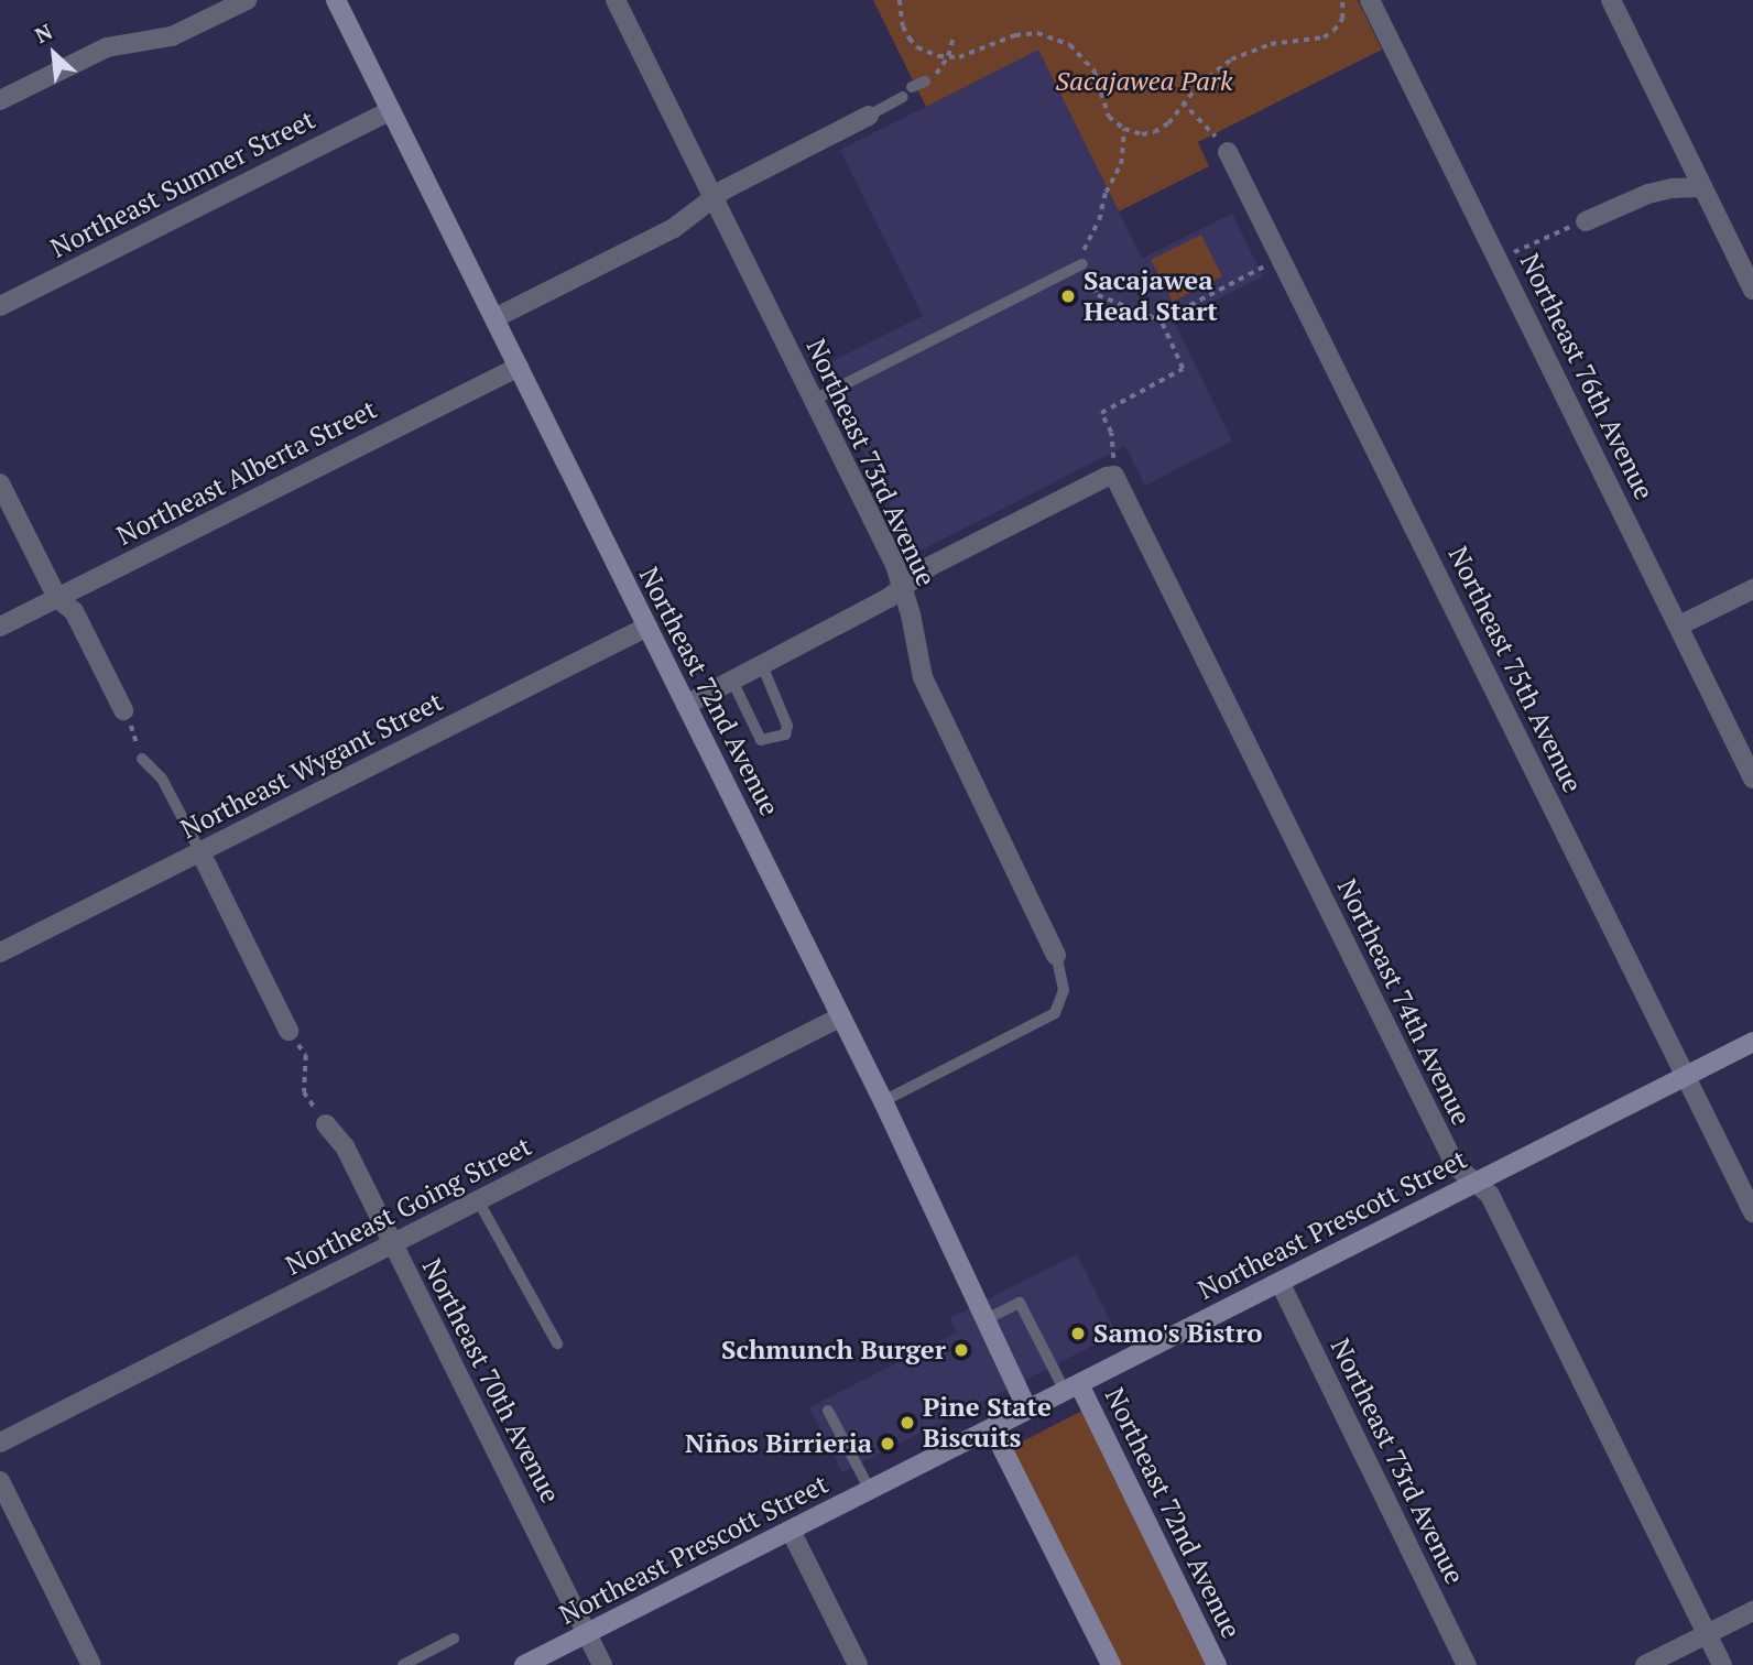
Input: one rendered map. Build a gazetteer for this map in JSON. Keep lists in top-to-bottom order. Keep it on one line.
{"streets":{"street":["Northeast Sumner Street","Northeast 76th Avenue","Northeast 73rd Avenue","Northeast Alberta Street","Northeast 75th Avenue","Northeast 72nd Avenue","Northeast Wygant Street","Northeast 74th Avenue","Northeast Going Street","Northeast Prescott Street","Northeast 70th Avenue"]},"crossings":[["Northeast Sumner Street","Northeast 72nd Avenue"],["Northeast 73rd Avenue","Northeast Prescott Street"],["Northeast Alberta Street","Northeast 72nd Avenue"],["Northeast 75th Avenue","Northeast Prescott Street"],["Northeast 72nd Avenue","Northeast Wygant Street"],["Northeast 72nd Avenue","Northeast Going Street"],["Northeast 72nd Avenue","Northeast Prescott Street"],["Northeast 74th Avenue","Northeast Prescott Street"],["Northeast Going Street","Northeast 70th Avenue"],["Northeast Prescott Street","Northeast 70th Avenue"]],"parks":["Sacajawea Park"],"places":["Sacajawea Head Start","Samo's Bistro","Schmunch Burger","Pine State Biscuits","Niños Birrieria"],"north":"top left"}
